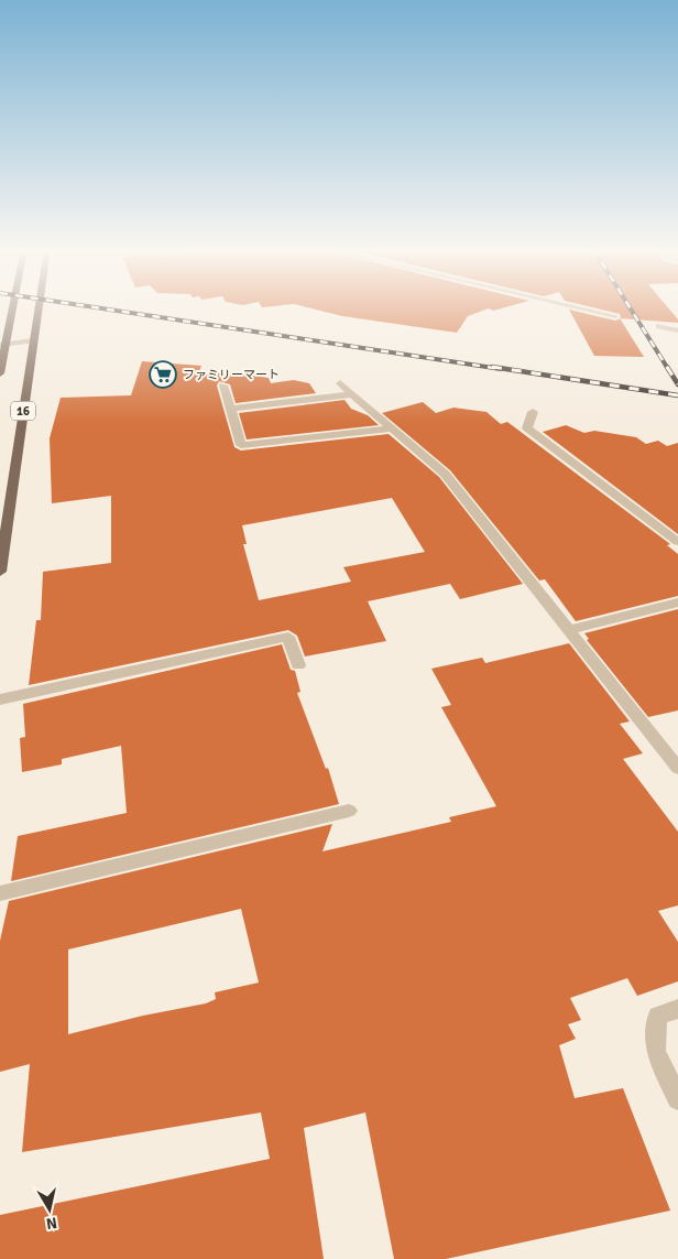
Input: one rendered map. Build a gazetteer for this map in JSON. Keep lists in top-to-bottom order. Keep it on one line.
{"streets":{"main road":["16"]},"places":{"supermarket":["ファミリーマート"]},"north":"bottom"}
